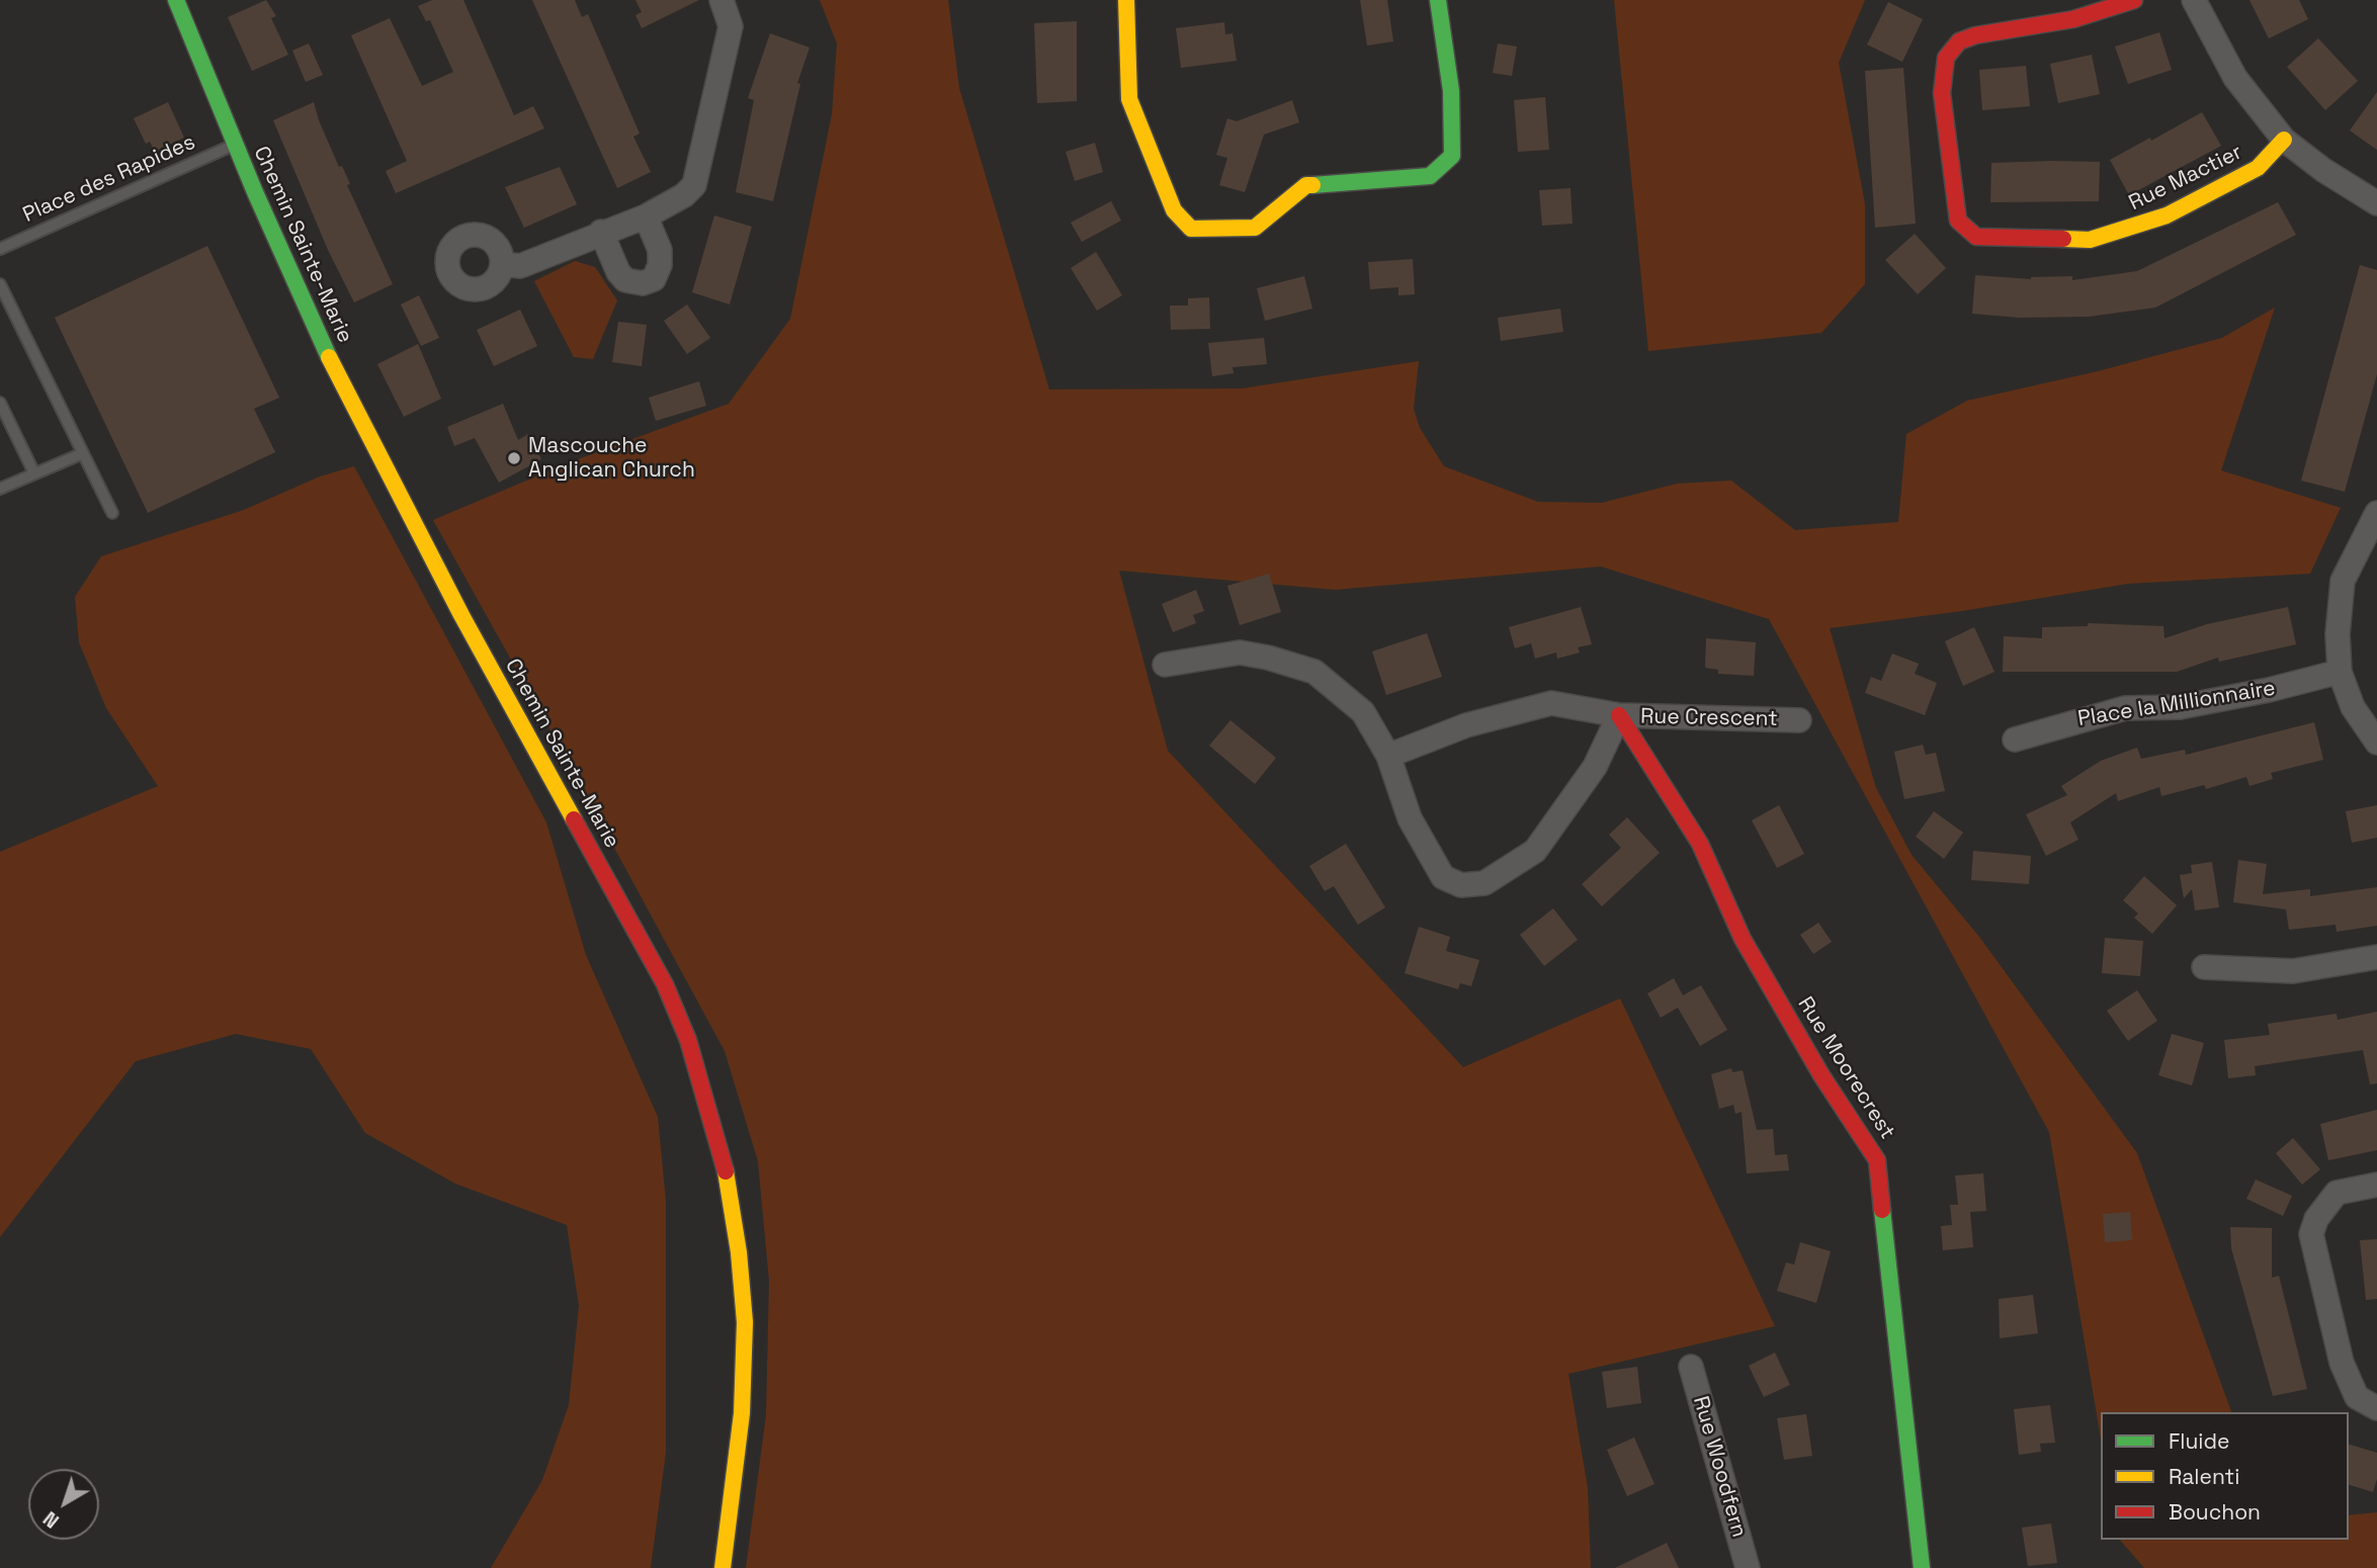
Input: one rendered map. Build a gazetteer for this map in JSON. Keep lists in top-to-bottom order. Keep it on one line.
{"streets":{"street":["Rue Mactier","Chemin Sainte-Marie","Place la Millionnaire","Rue Crescent","Rue Moorecrest","Rue Woodfern"],"lane":["Place des Rapides"]},"crossings":[["Place des Rapides","Chemin Sainte-Marie"],["Rue Crescent","Rue Moorecrest"]],"places":["Mascouche Anglican Church"],"legend":["Fluide","Ralenti","Bouchon"],"north":"bottom left"}
